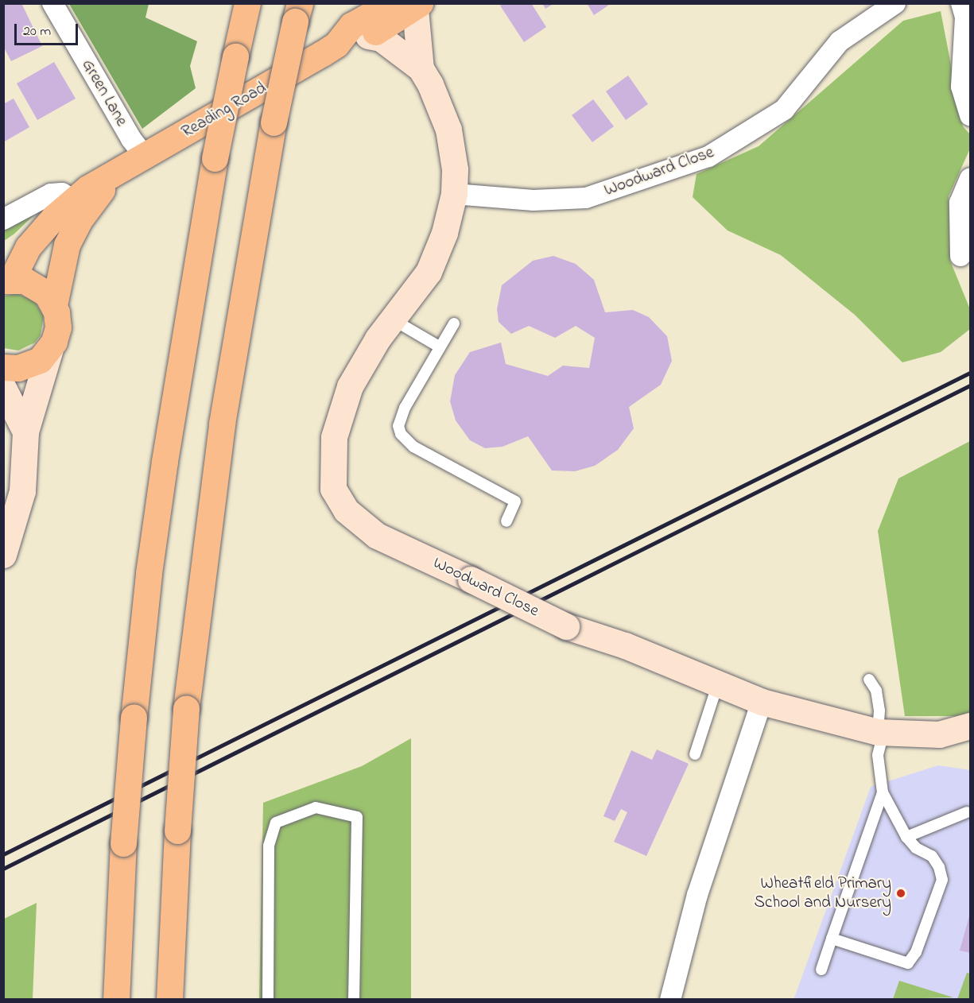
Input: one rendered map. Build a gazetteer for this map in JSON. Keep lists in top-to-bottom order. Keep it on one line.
{"streets":{"main road":["Reading Road"],"street":["Green Lane","Woodward Close"]},"crossings":[["Green Lane","Reading Road"],["Reading Road","Woodward Close"]],"places":["Wheatfield Primary School and Nursery"],"scale_bar":"20 m"}
